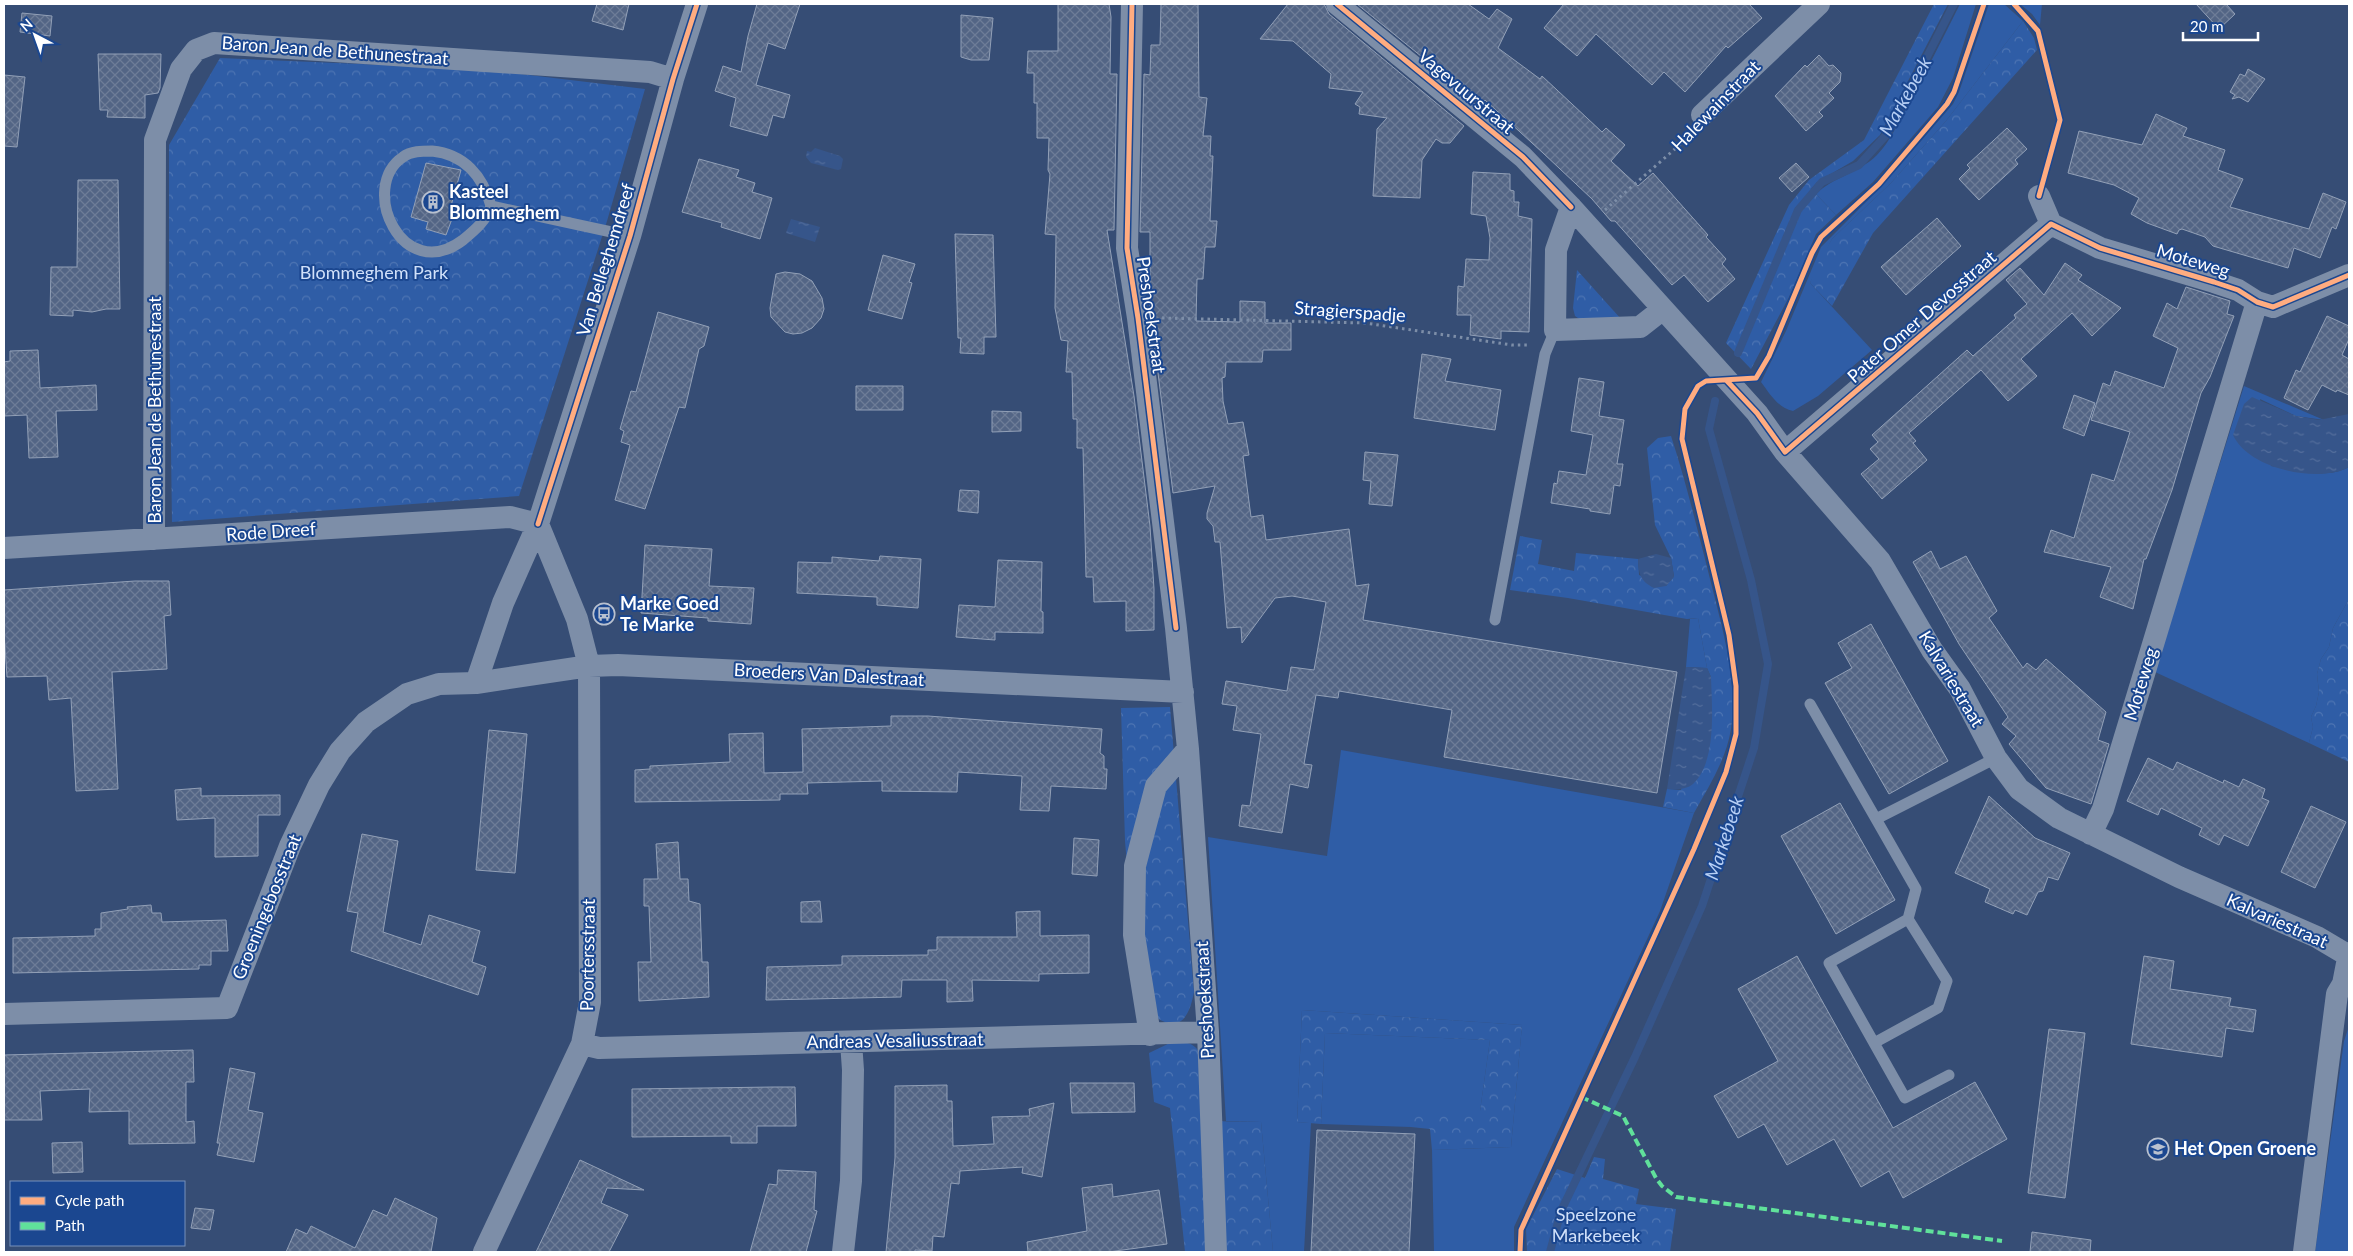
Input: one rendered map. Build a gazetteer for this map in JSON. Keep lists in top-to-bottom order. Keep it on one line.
{"streets":{"street":["Baron Jean de Bethunestraat","Vagevuurstraat","Halewainstraat","Van Belleghemdreef","Moteweg","Preshoekstraat","Pater Omer Devosstraat","Rode Dreef","Broeders Van Dalestraat","Kalvariestraat","Groeningebosstraat","Poortersstraat","Andreas Vesaliusstraat"],"path":["Stragierspadje"]},"crossings":[["Baron Jean de Bethunestraat","Van Belleghemdreef"],["Baron Jean de Bethunestraat","Rode Dreef"],["Vagevuurstraat","Halewainstraat"],["Vagevuurstraat","Kalvariestraat"],["Van Belleghemdreef","Rode Dreef"],["Van Belleghemdreef","Broeders Van Dalestraat"],["Van Belleghemdreef","Groeningebosstraat"],["Moteweg","Pater Omer Devosstraat"],["Moteweg","Kalvariestraat"],["Stragierspadje","Preshoekstraat"],["Preshoekstraat","Broeders Van Dalestraat"],["Preshoekstraat","Andreas Vesaliusstraat"],["Pater Omer Devosstraat","Kalvariestraat"],["Broeders Van Dalestraat","Groeningebosstraat"],["Broeders Van Dalestraat","Poortersstraat"],["Poortersstraat","Andreas Vesaliusstraat"]],"water":["Markebeek"],"parks":["Blommeghem Park","Speelzone Markebeek"],"places":{"building":["Kasteel Blommeghem"],"bus stop":["Marke Goed Te Marke"],"school or university":["Het Open Groene"]},"legend":["Cycle path","Path"],"scale_bar":"20 m","north":"top left"}
